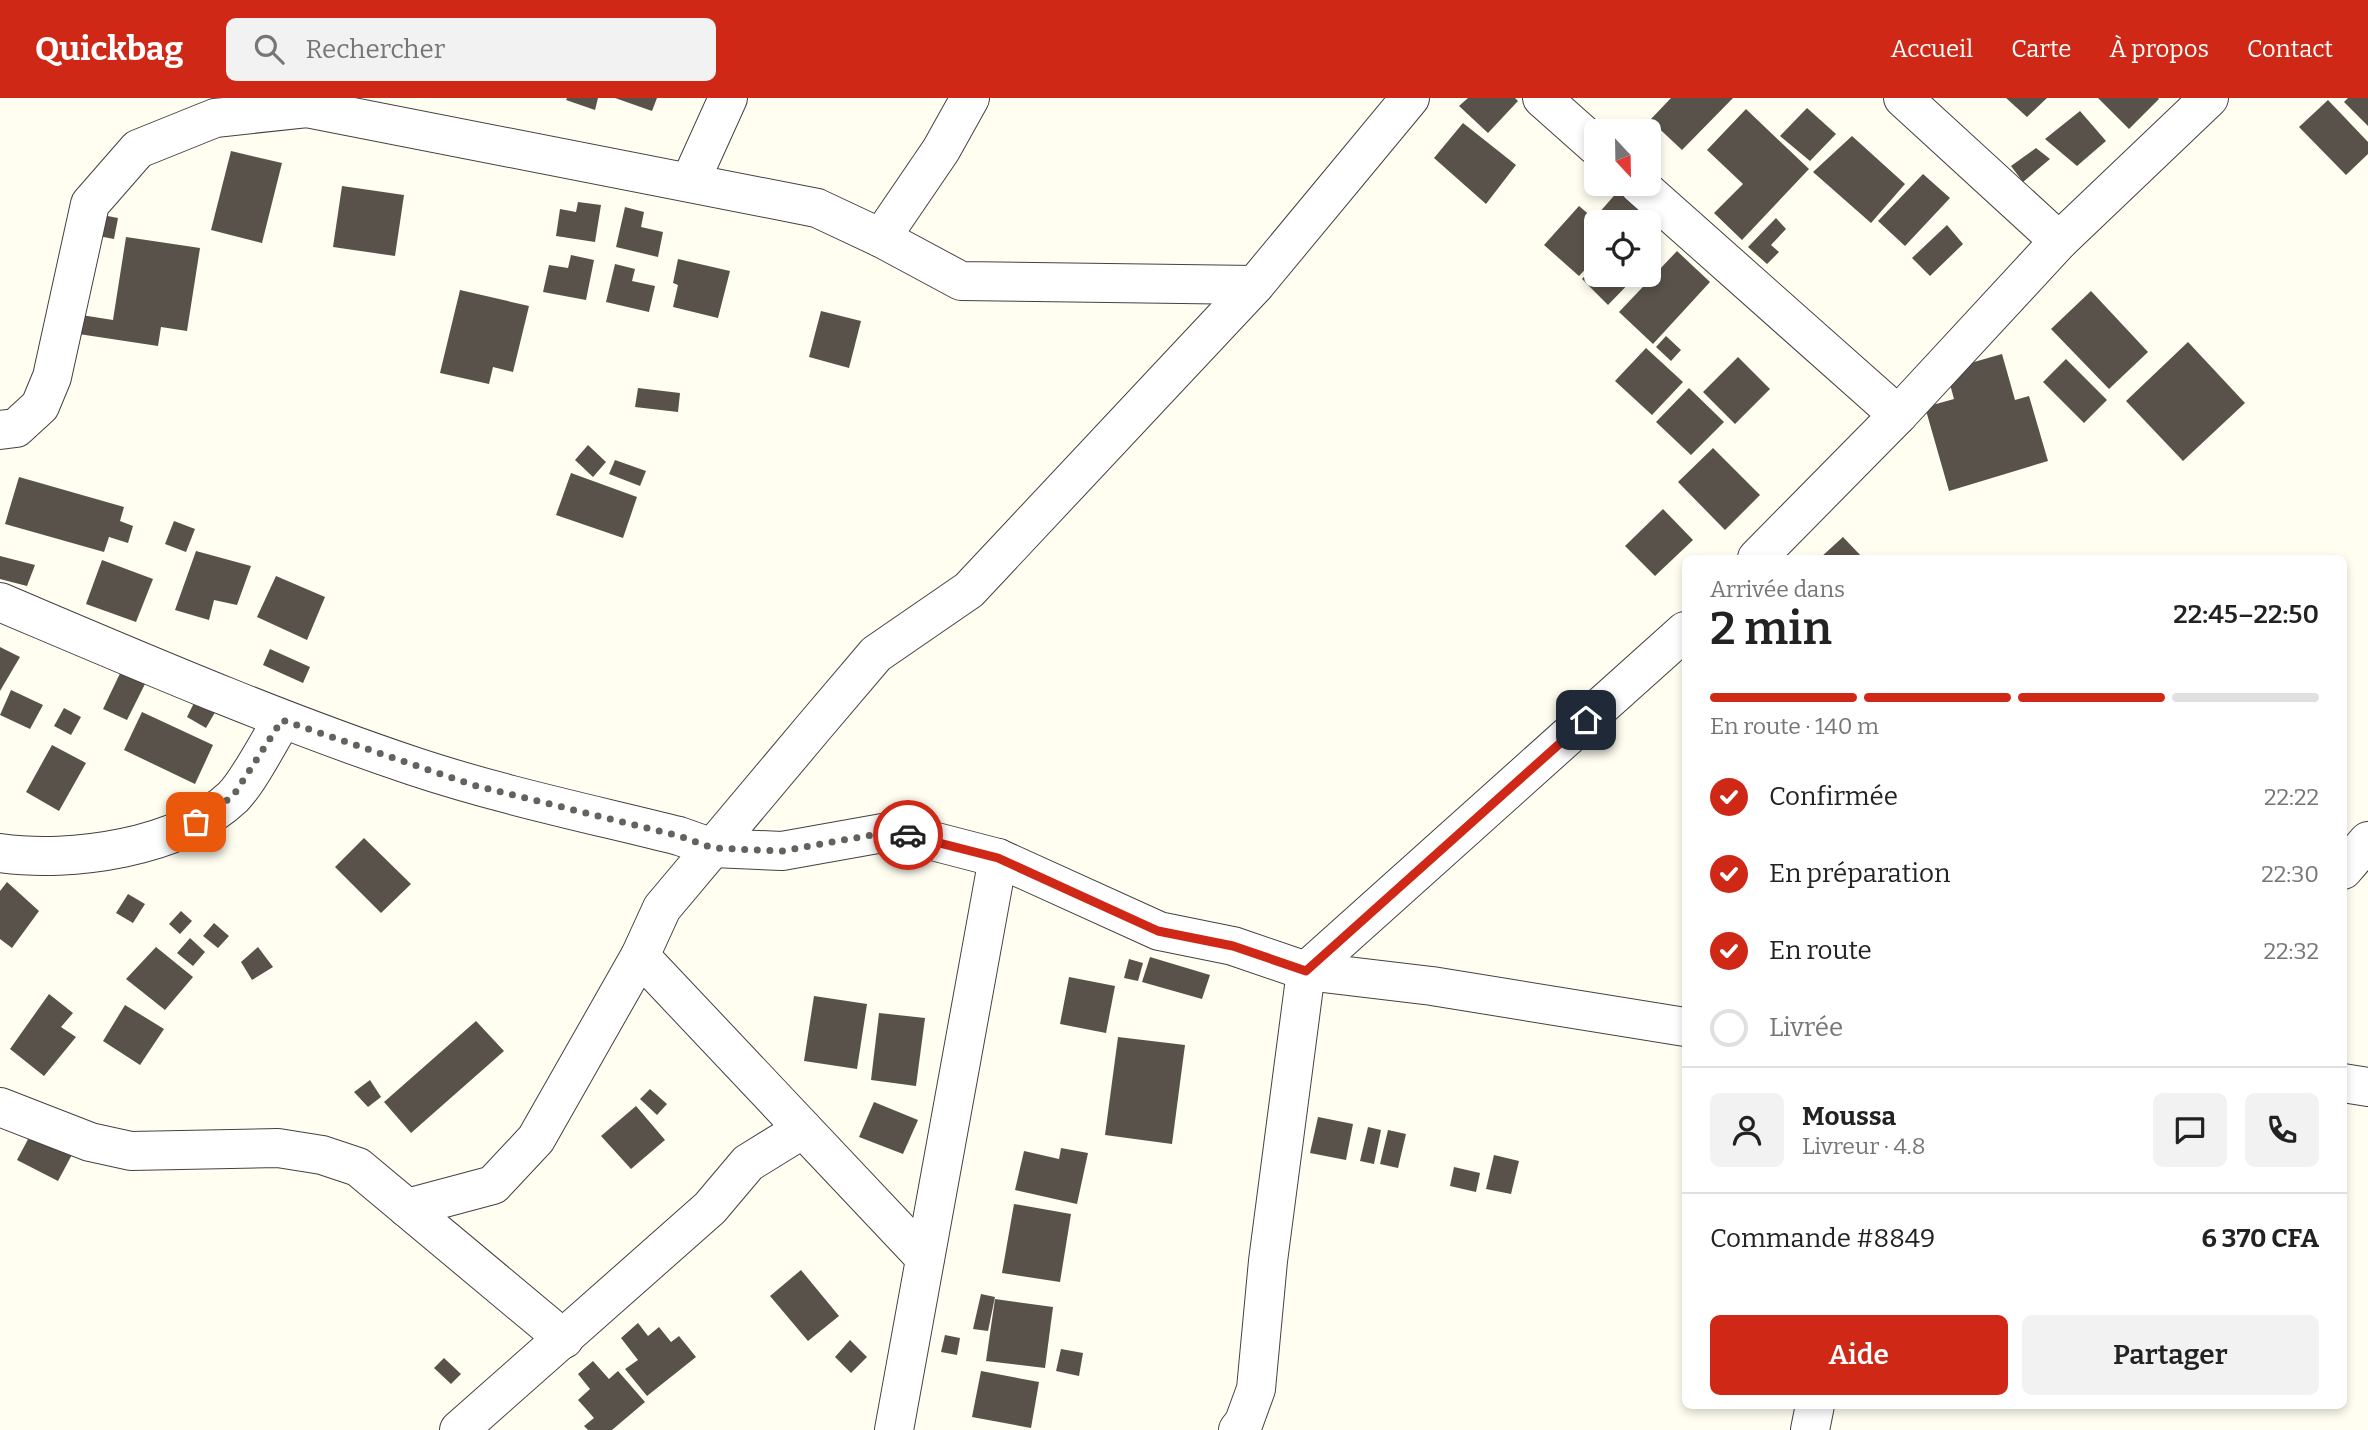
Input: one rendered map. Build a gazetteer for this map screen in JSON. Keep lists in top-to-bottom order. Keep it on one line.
{"north":"bottom","page":{"header":"Quickbag","search":"Rechercher","nav":["Accueil","Carte","À propos","Contact"],"heading":["2 min","Arrivée dans","22:45–22:50"],"panel":["Moussa","Livreur · 4.8","Commande #8849","6 370 CFA"],"bar":"En route · 140 m","list":[["Confirmée","22:22"],["En préparation","22:30"],["En route","22:32"],"Livrée"],"buttons":["Aide","Partager"]}}
